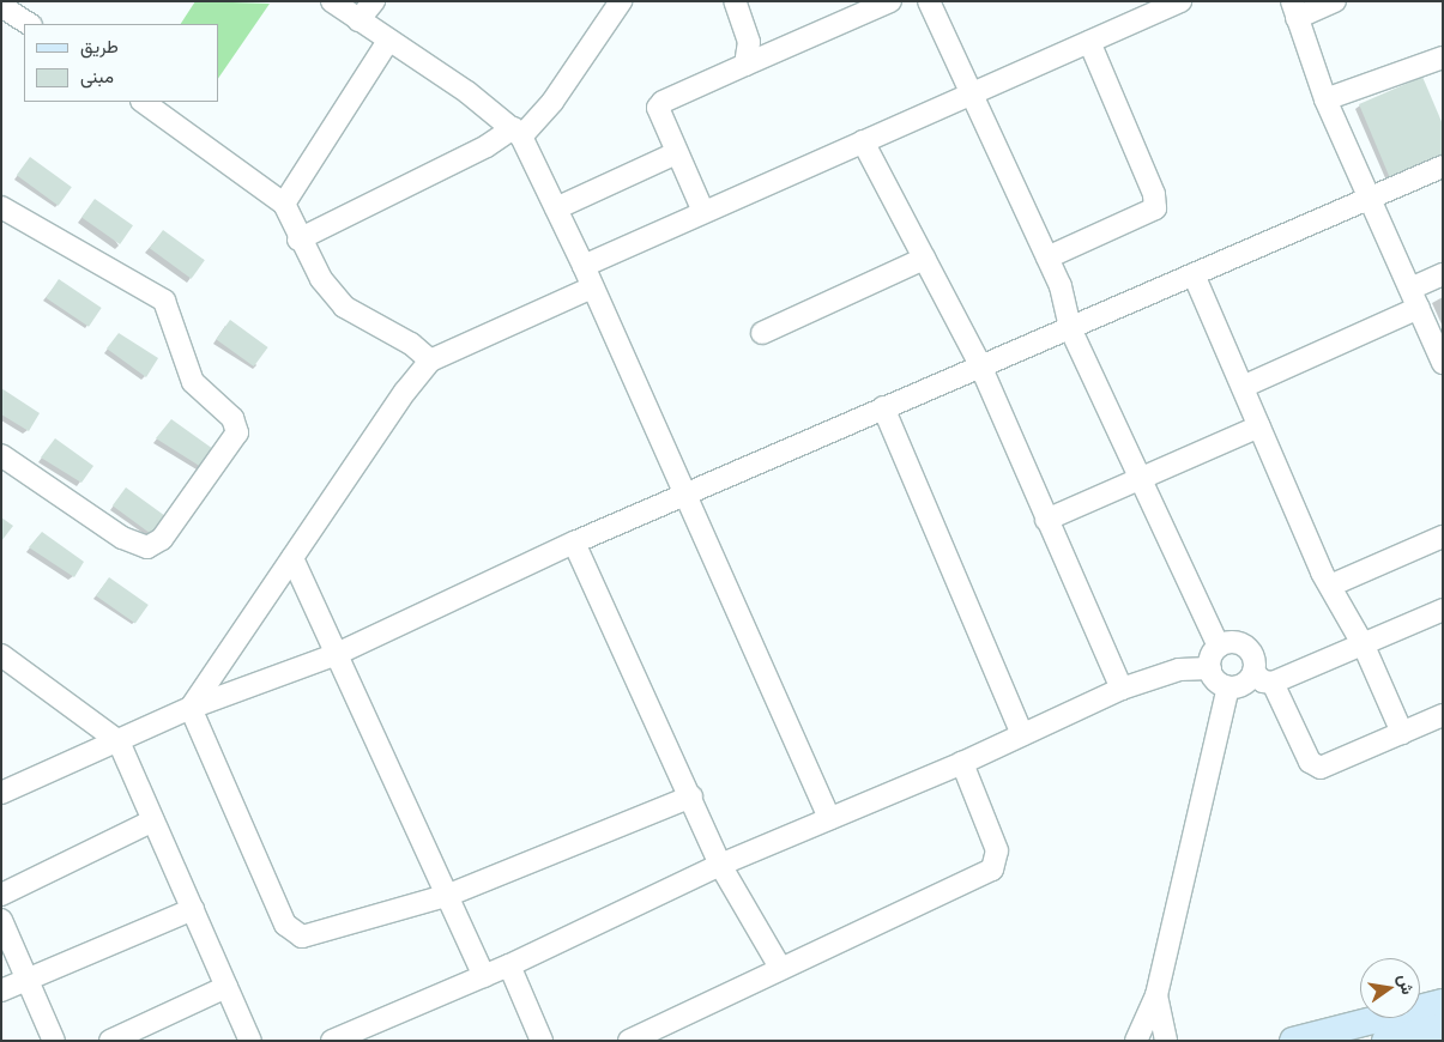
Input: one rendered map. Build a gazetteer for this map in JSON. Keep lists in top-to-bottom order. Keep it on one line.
{"legend":["طريق","مبنى"],"north":"right"}
